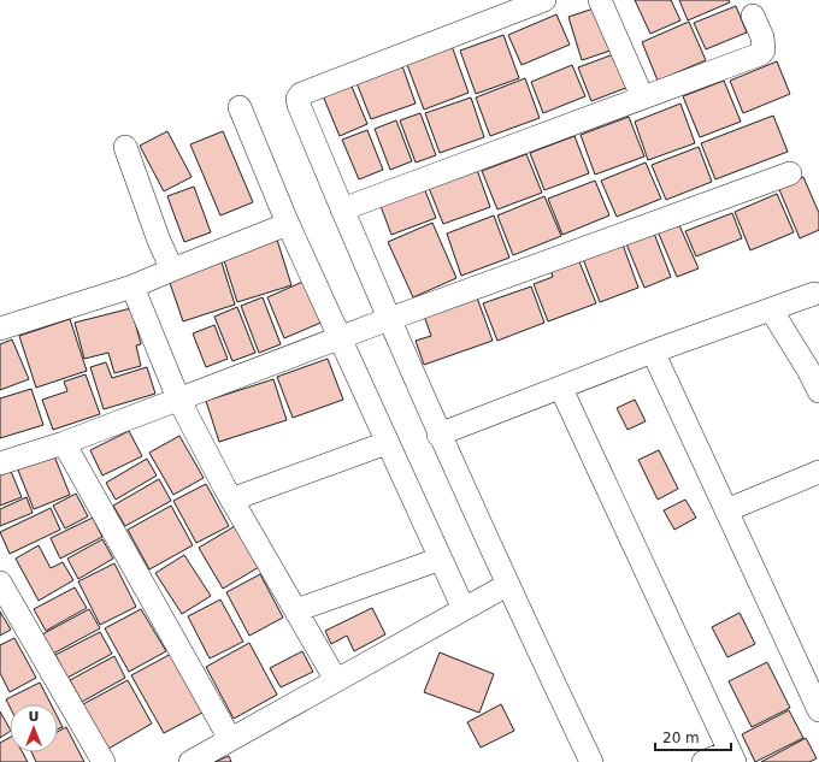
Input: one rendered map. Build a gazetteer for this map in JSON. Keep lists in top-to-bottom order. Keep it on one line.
{"scale_bar":"20 m","north":"top"}
